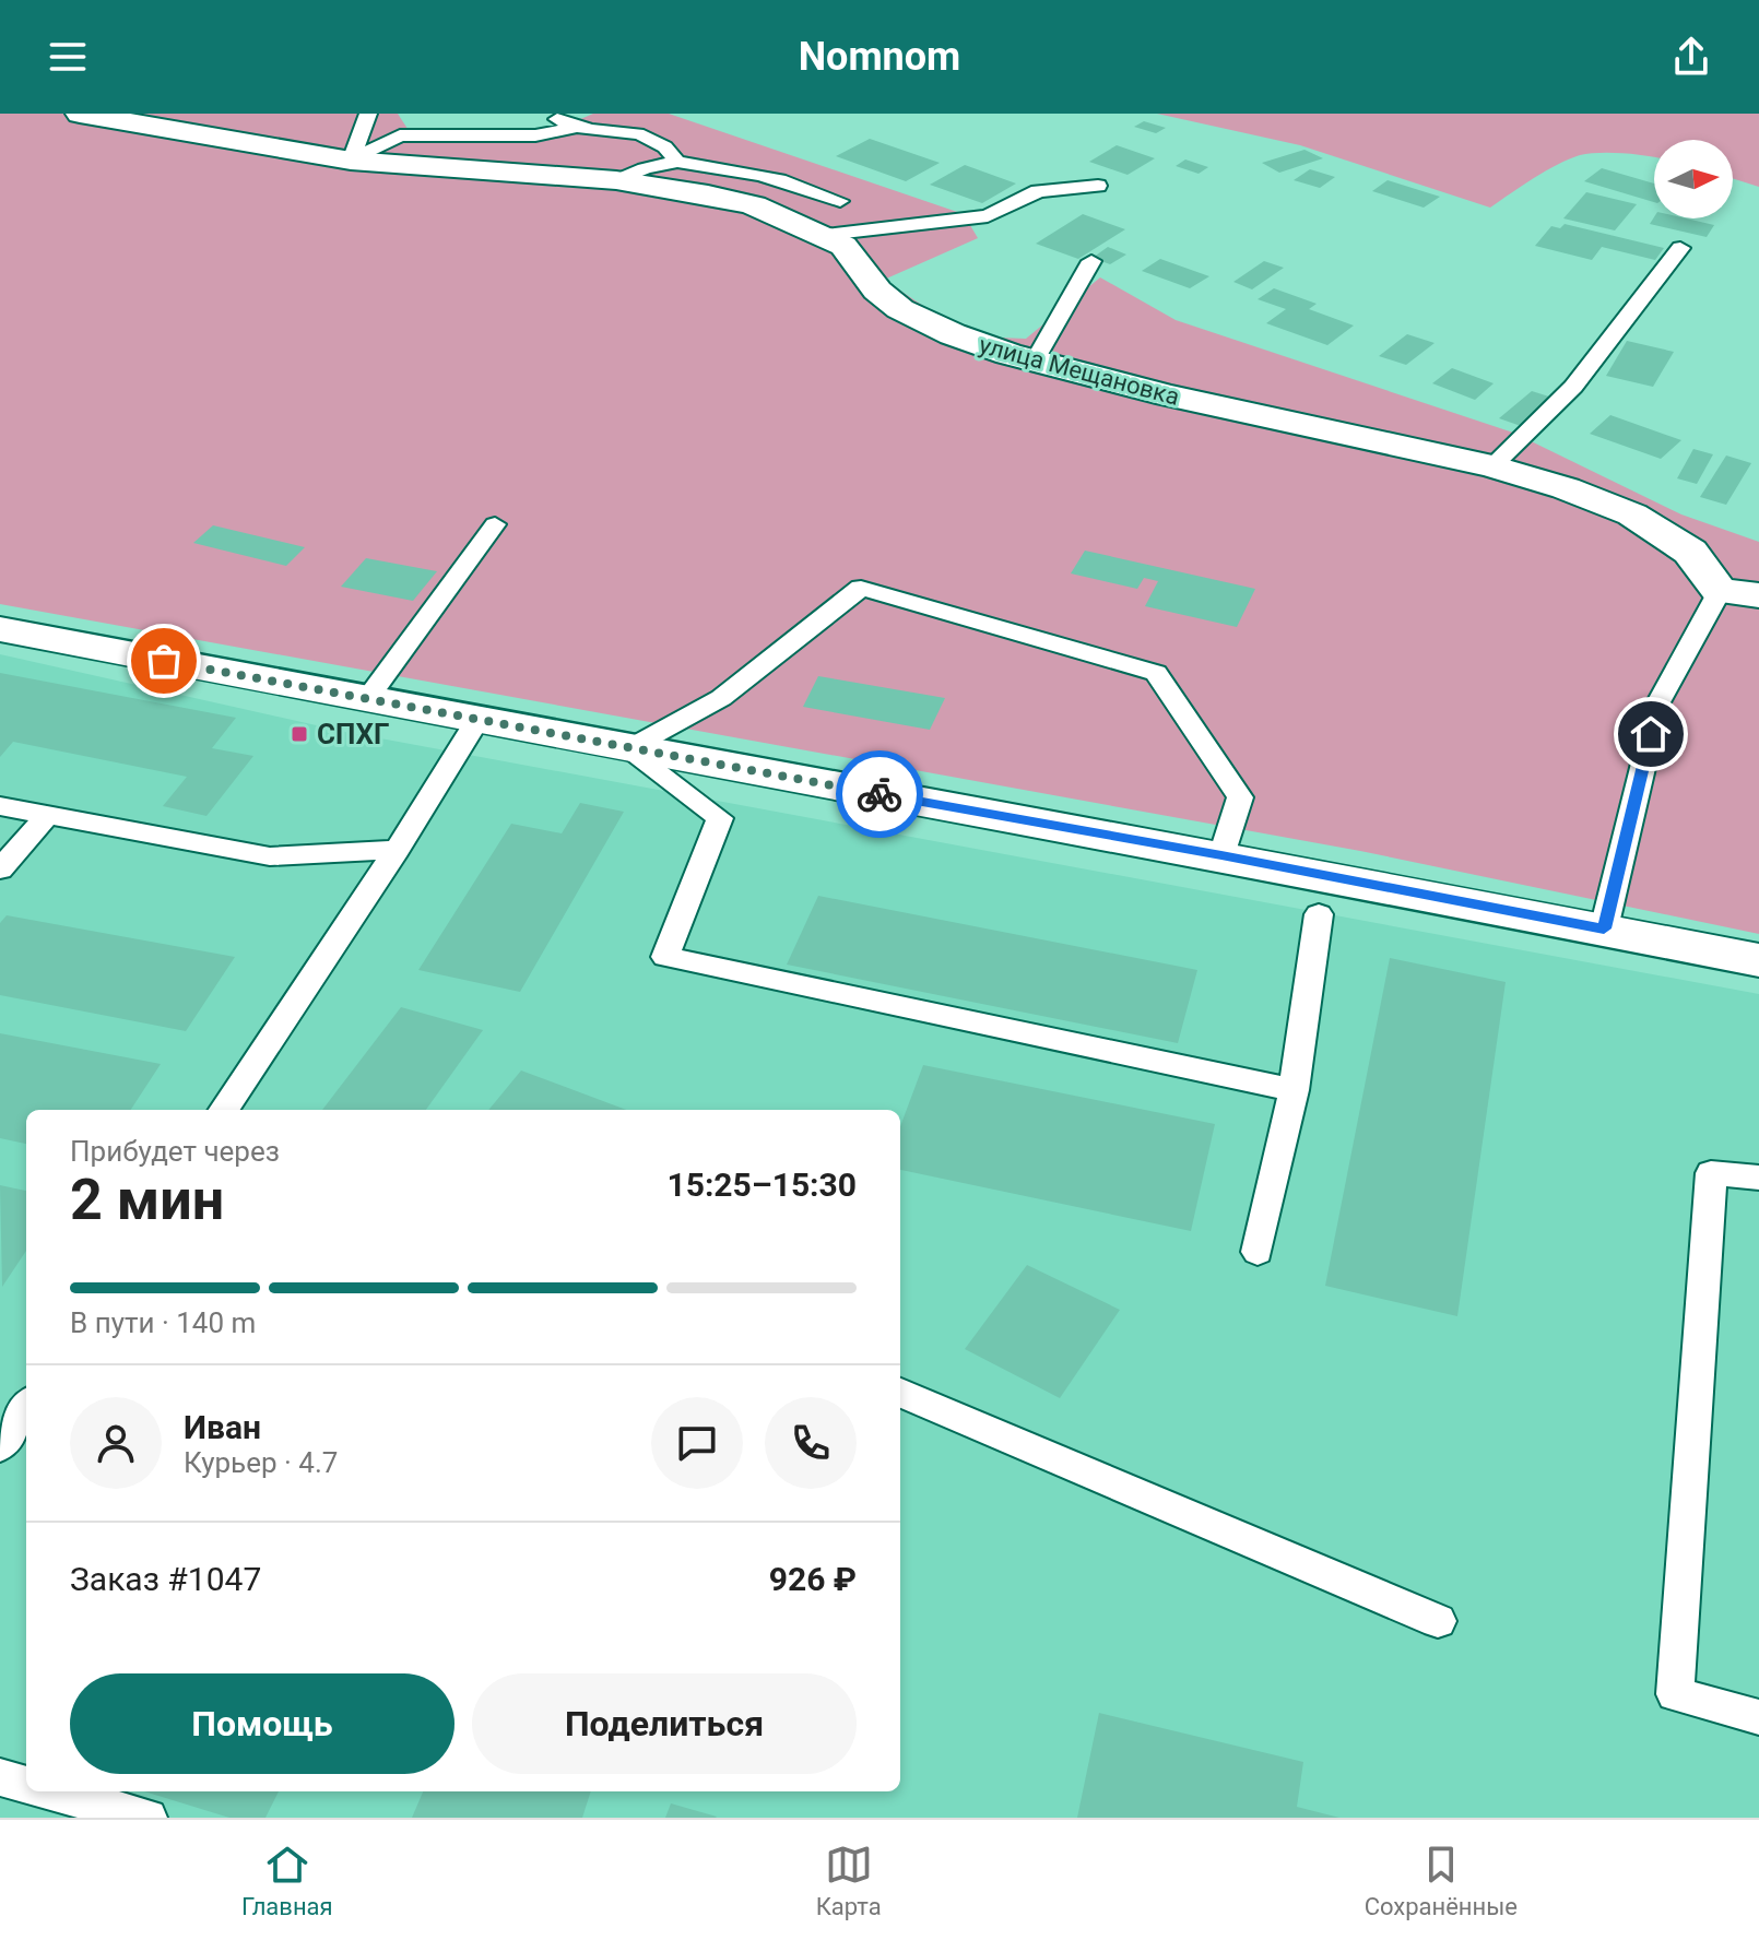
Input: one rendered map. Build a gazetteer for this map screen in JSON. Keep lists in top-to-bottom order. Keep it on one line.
{"streets":{"street":["улица Мещановка"]},"places":{"transit":["СПХГ"]},"north":"right","page":{"header":"Nomnom","heading":["2 мин","Прибудет через","15:25–15:30"],"panel":["Иван","Курьер · 4.7","Заказ #1047","926 ₽"],"bar":"В пути · 140 m","buttons":["Помощь","Поделиться"],"tabs":["Главная","Карта","Сохранённые"]}}
